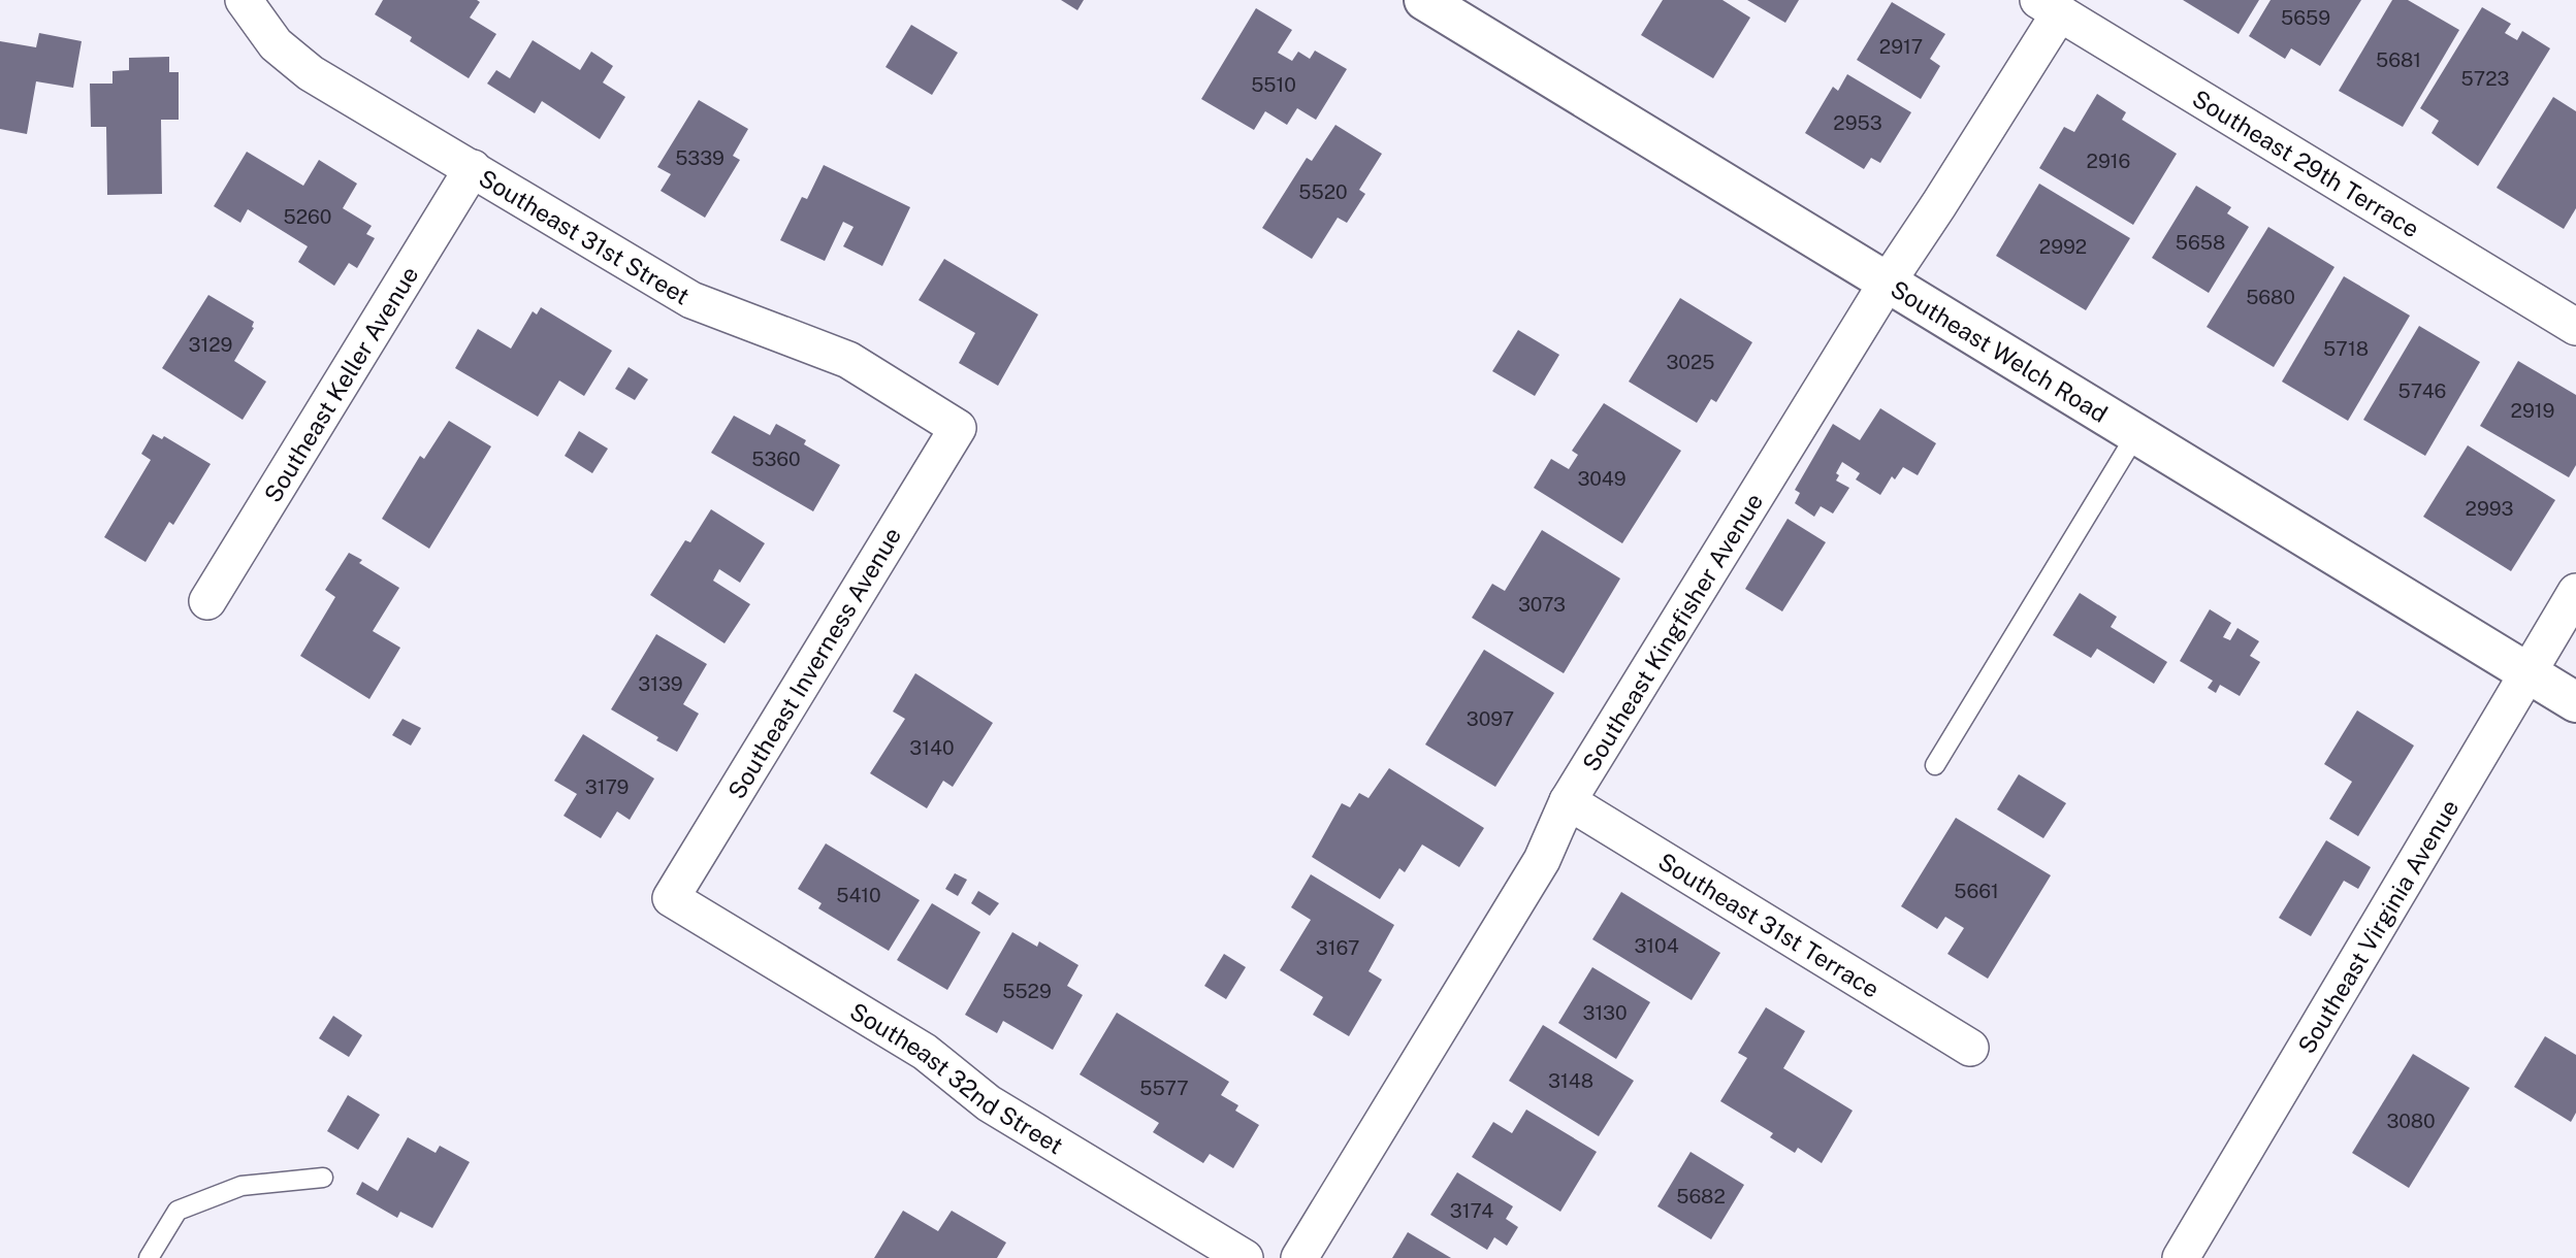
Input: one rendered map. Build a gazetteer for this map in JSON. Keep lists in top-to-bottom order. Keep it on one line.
{"streets":{"street":["Southeast 29th Terrace","Southeast 31st Street","Southeast Welch Road","Southeast Keller Avenue","Southeast Kingfisher Avenue","Southeast Inverness Avenue","Southeast 31st Terrace","Southeast Virginia Avenue","Southeast 32nd Street"]},"crossings":[["Southeast 29th Terrace","Southeast Kingfisher Avenue"],["Southeast 31st Street","Southeast Keller Avenue"],["Southeast 31st Street","Southeast Inverness Avenue"],["Southeast Welch Road","Southeast Kingfisher Avenue"],["Southeast Welch Road","Southeast Virginia Avenue"],["Southeast Kingfisher Avenue","Southeast 31st Terrace"],["Southeast Inverness Avenue","Southeast 32nd Street"]],"house_numbers":["5659","2917","5681","5723","5510","2953","5339","2916","5520","5260","5658","2992","5680","3129","5718","3025","5746","2919","5360","3049","2993","3073","3139","3097","3140","3179","5661","5410","3104","3167","5529","3130","3148","5577","3080","5682","3174"]}
